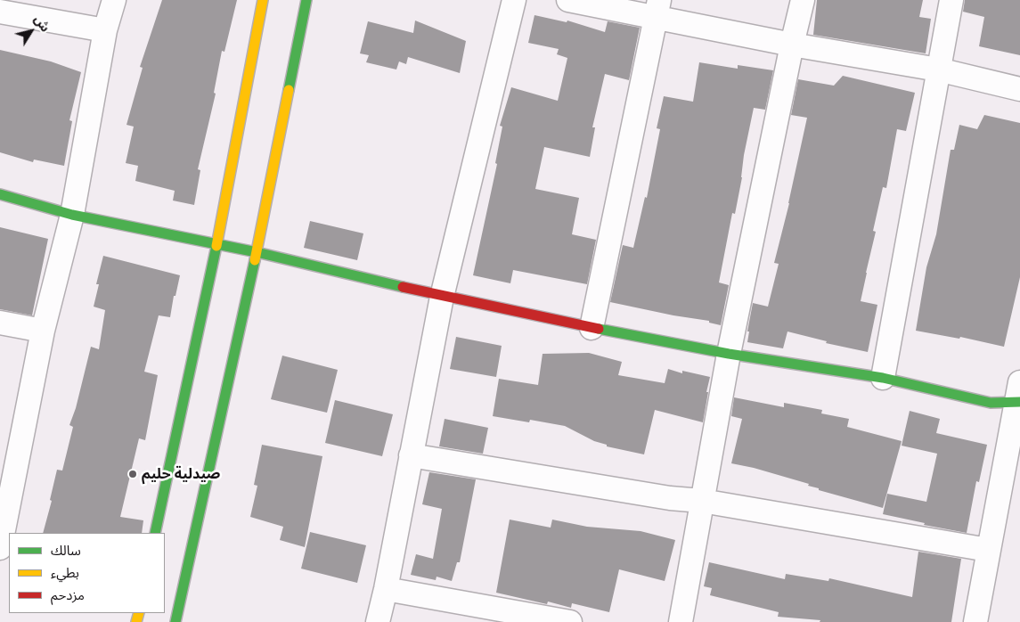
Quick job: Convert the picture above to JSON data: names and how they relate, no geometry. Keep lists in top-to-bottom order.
{
  "places": ["صيدلية حليم"],
  "legend": ["سالك", "بطيء", "مزدحم"],
  "north": "top right"
}
